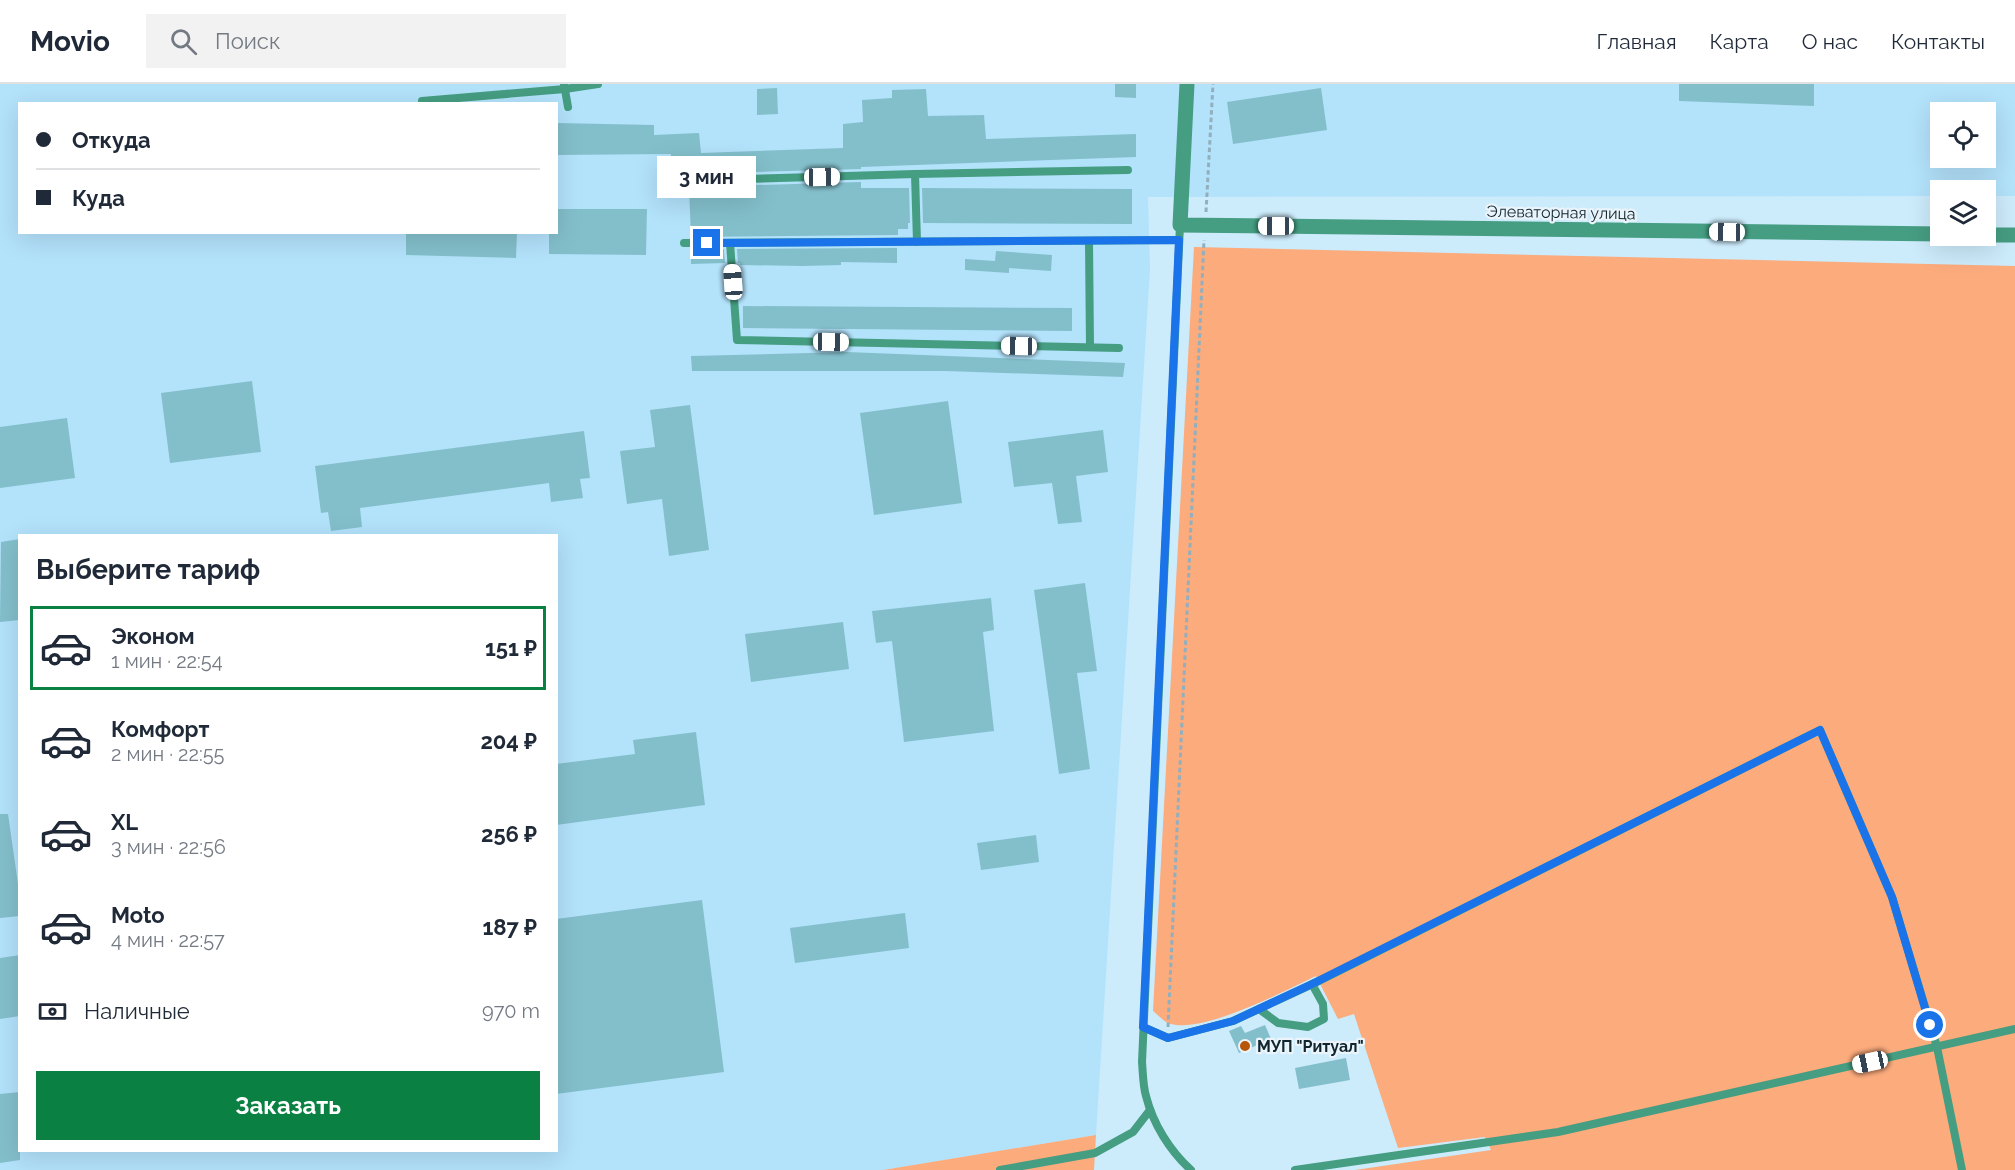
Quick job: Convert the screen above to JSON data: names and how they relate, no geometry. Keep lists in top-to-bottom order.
{
  "streets": {
    "street": ["Элеваторная улица"]
  },
  "places": ["МУП \"Ритуал\""],
  "page": {
    "header": "Movio",
    "search": "Поиск",
    "nav": [
      "Главная",
      "Карта",
      "О нас",
      "Контакты"
    ],
    "banner": ["Откуда", "Куда"],
    "bubble": "3 мин",
    "heading": "Выберите тариф",
    "list": [
      {
        "name": "Эконом",
        "note": "1 мин · 22:54",
        "value": "151 ₽"
      },
      {
        "name": "Комфорт",
        "note": "2 мин · 22:55",
        "value": "204 ₽"
      },
      {
        "name": "XL",
        "note": "3 мин · 22:56",
        "value": "256 ₽"
      },
      {
        "name": "Moto",
        "note": "4 мин · 22:57",
        "value": "187 ₽"
      }
    ],
    "pay": ["Наличные", "970 m"],
    "buttons": "Заказать"
  }
}
